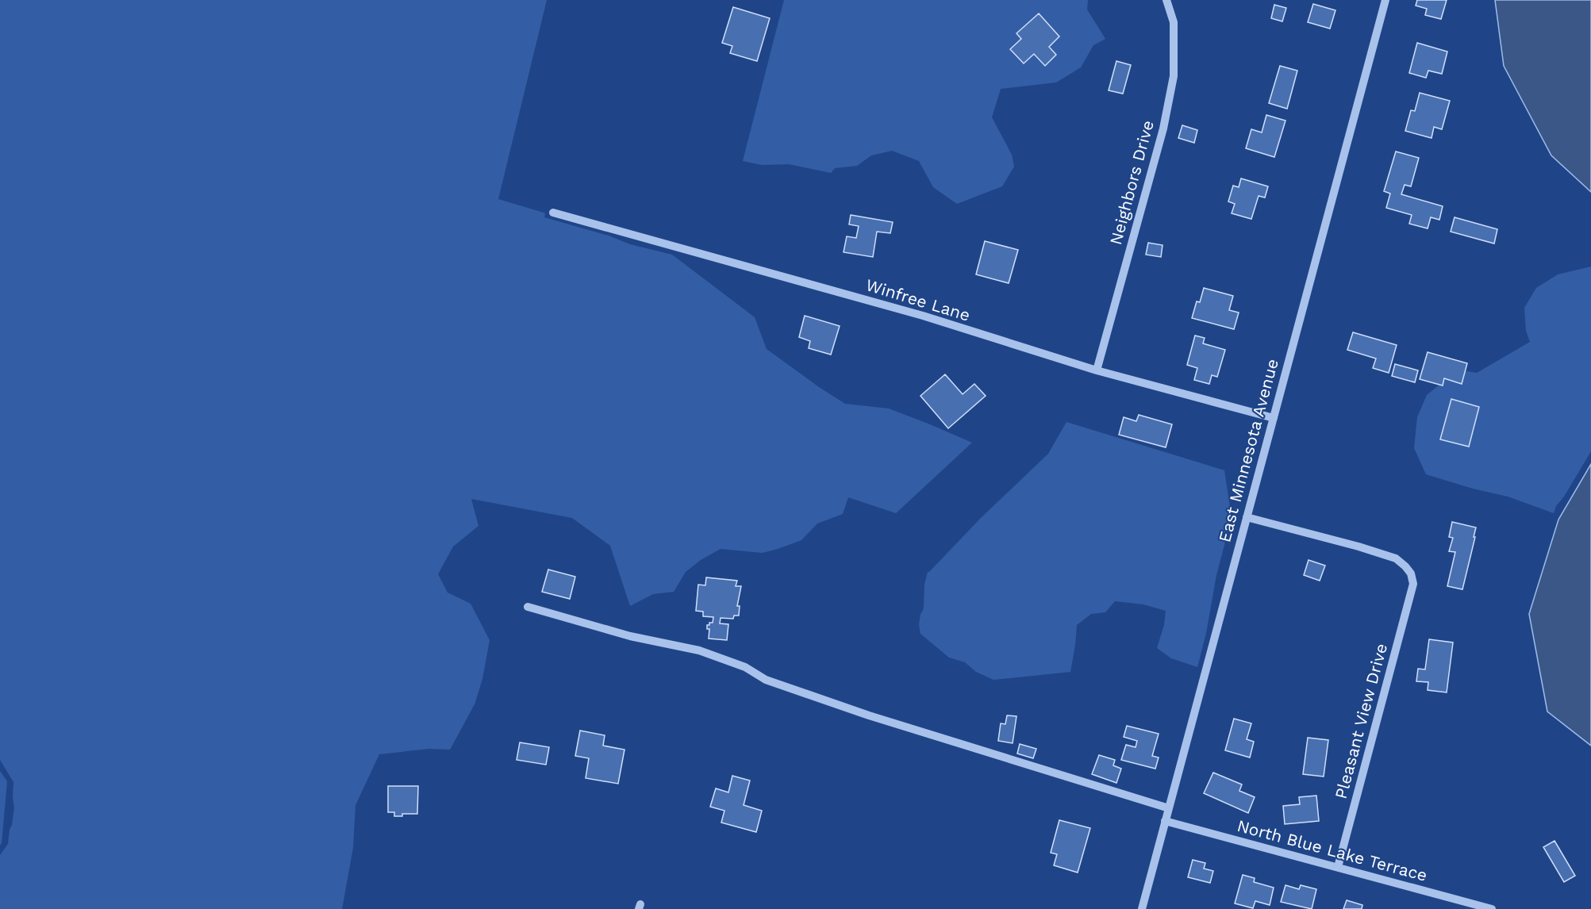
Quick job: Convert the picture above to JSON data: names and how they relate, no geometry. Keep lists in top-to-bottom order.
{
  "streets": {
    "street": [
      "Neighbors Drive",
      "Winfree Lane",
      "East Minnesota Avenue",
      "Pleasant View Drive",
      "North Blue Lake Terrace"
    ]
  },
  "crossings": [
    ["Neighbors Drive", "Winfree Lane"],
    ["Winfree Lane", "East Minnesota Avenue"],
    ["East Minnesota Avenue", "Pleasant View Drive"],
    ["East Minnesota Avenue", "North Blue Lake Terrace"],
    ["Pleasant View Drive", "North Blue Lake Terrace"]
  ]
}
